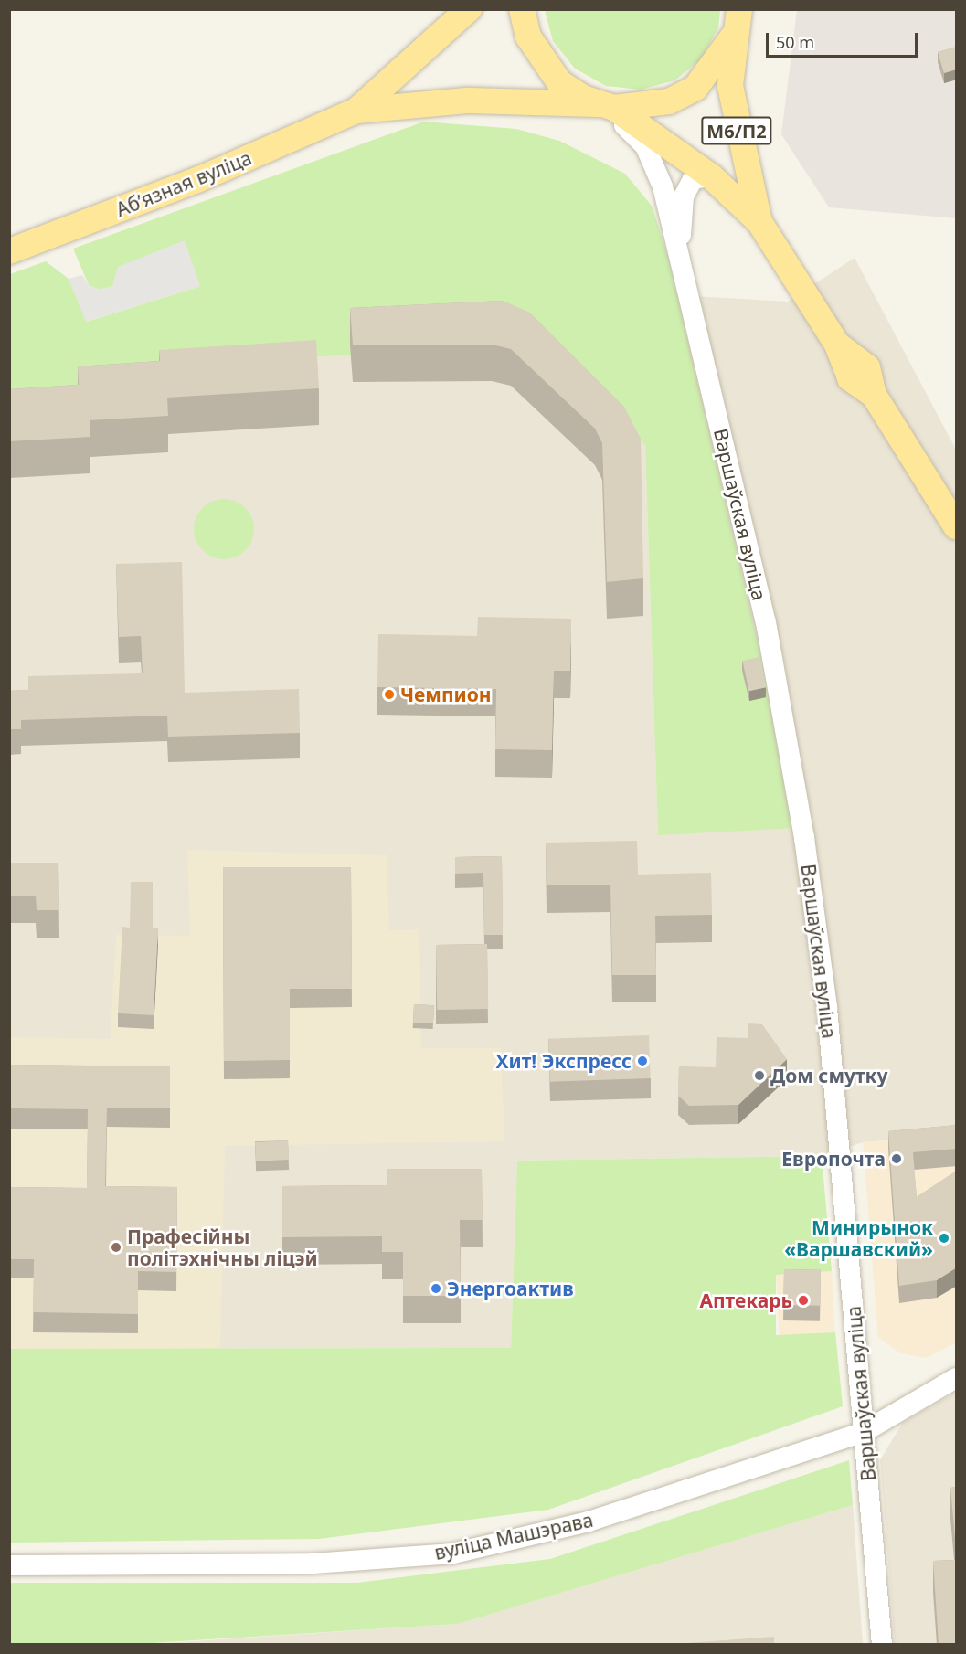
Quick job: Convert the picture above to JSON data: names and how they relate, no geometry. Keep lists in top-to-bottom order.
{
  "streets": {
    "main road": ["М6/П2", "Абʼязная вуліца"],
    "street": ["Варшаўская вуліца", "вуліца Машэрава"]
  },
  "crossings": [
    ["М6/П2", "Абʼязная вуліца"],
    ["М6/П2", "Варшаўская вуліца"],
    ["Абʼязная вуліца", "Варшаўская вуліца"],
    ["Варшаўская вуліца", "вуліца Машэрава"]
  ],
  "places": [
    "Чемпион",
    "Хит! Экспресс",
    "Дом смутку",
    "Европочта",
    "Минирынок «Варшавский»",
    "Прафесійны політэхнічны ліцэй",
    "Энергоактив",
    "Аптекарь"
  ],
  "scale_bar": "50 m"
}
